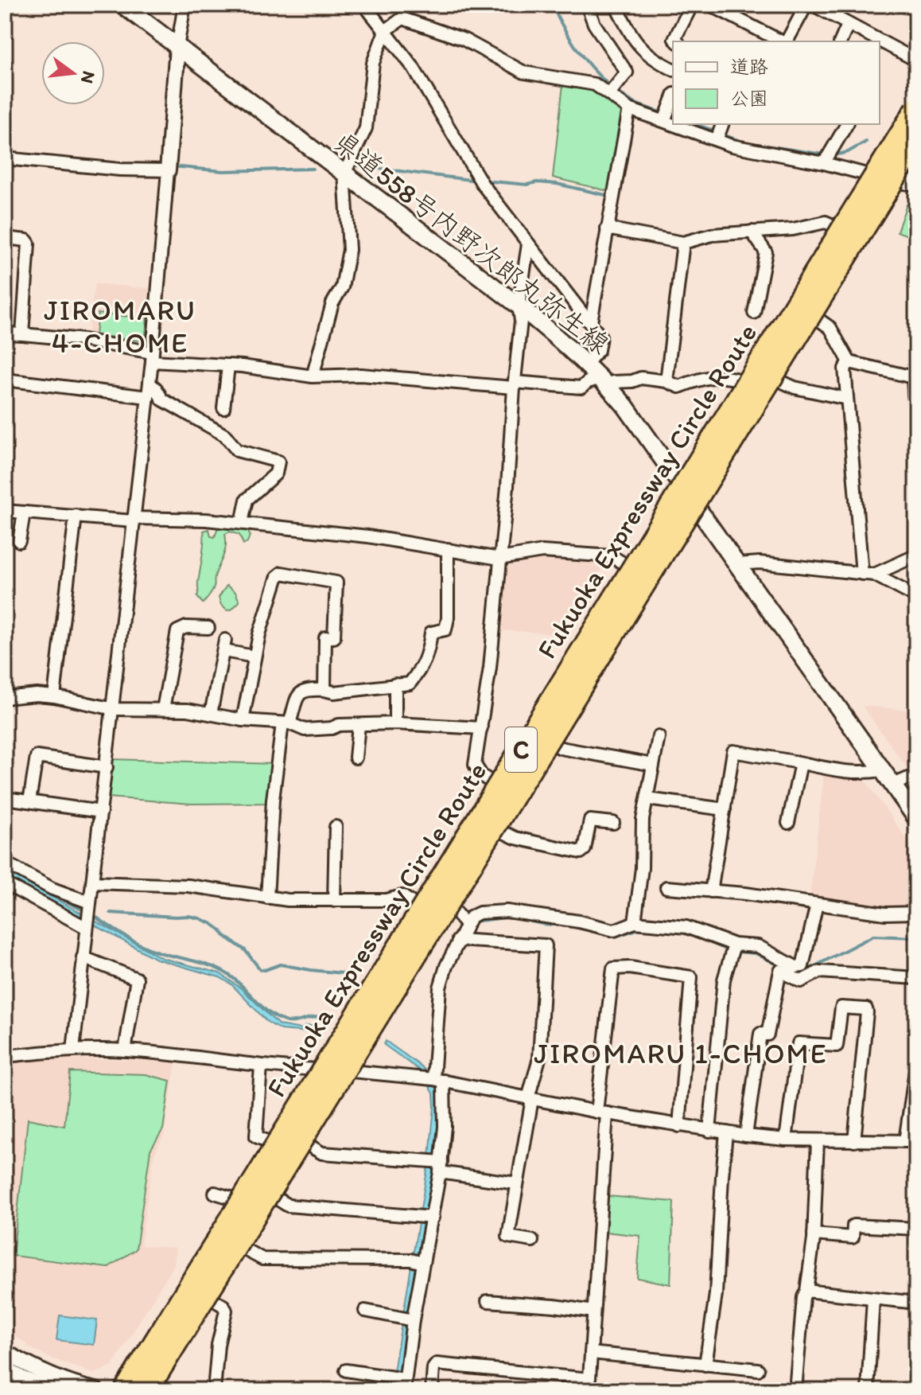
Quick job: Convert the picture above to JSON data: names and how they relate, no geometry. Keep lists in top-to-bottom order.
{
  "streets": {
    "highway": ["Fukuoka Expressway Circle Route", "C"],
    "main road": ["県道558号内野次郎丸弥生線"]
  },
  "districts": ["JIROMARU 4-CHOME", "JIROMARU 1-CHOME"],
  "legend": ["道路", "公園"],
  "north": "right"
}
